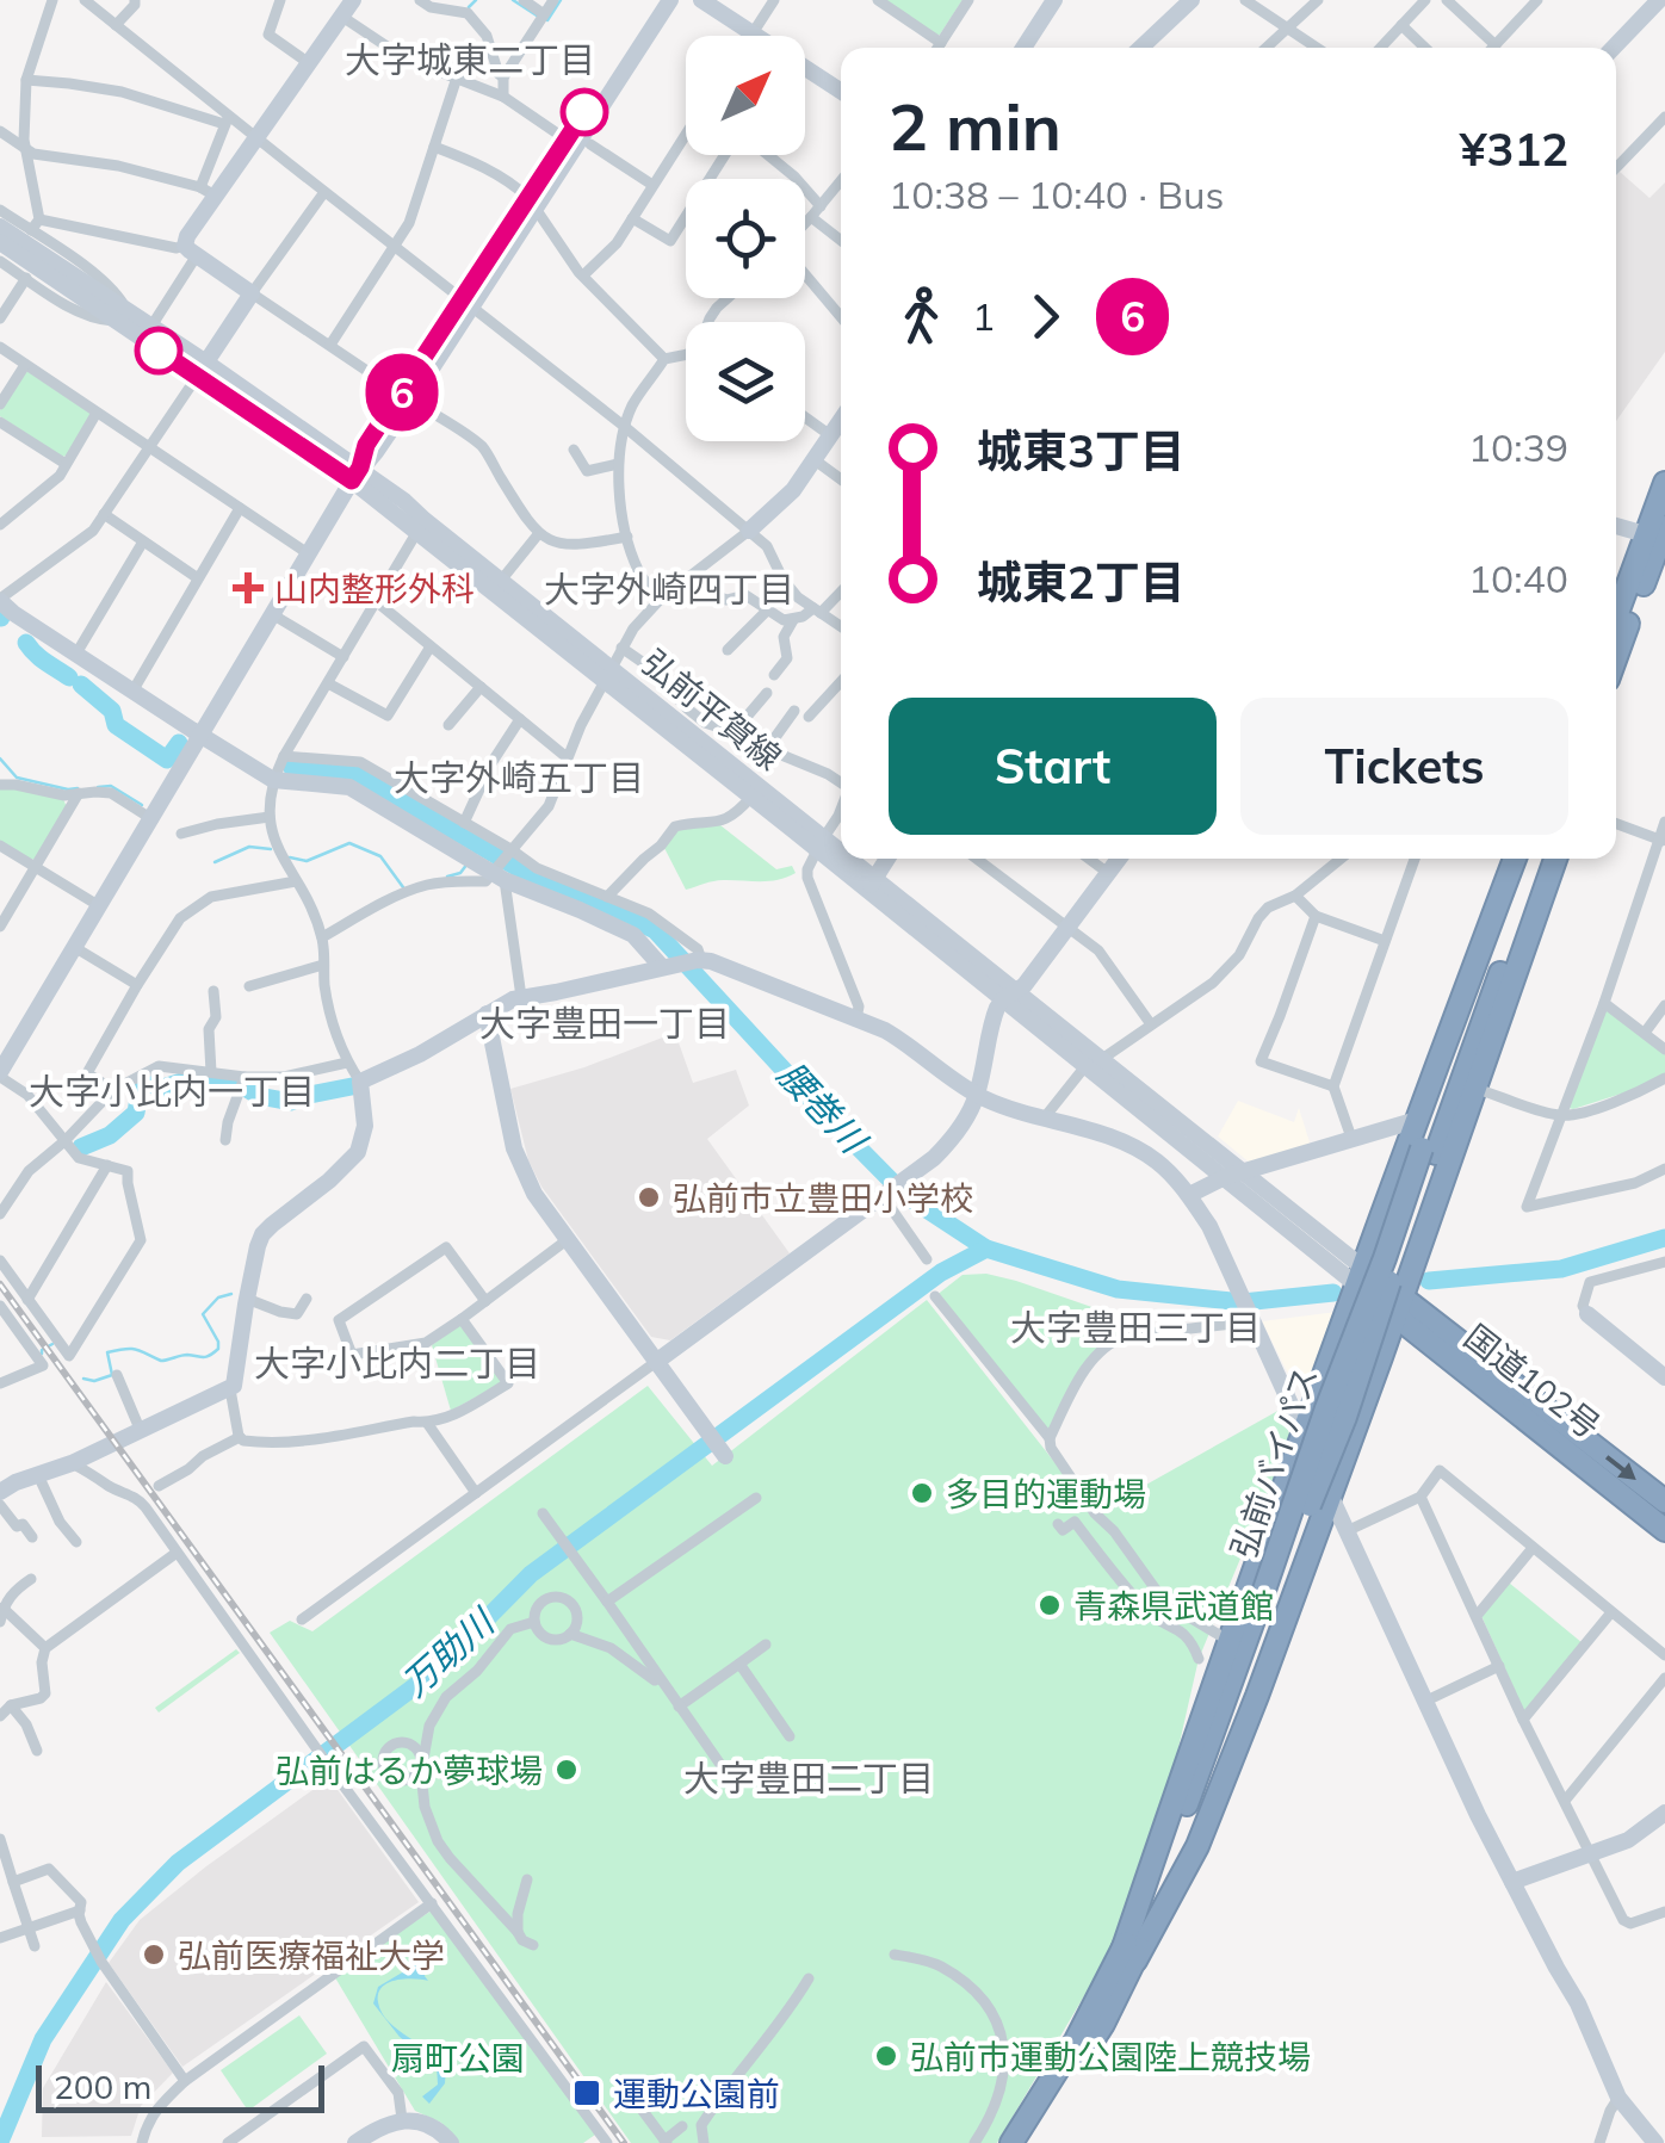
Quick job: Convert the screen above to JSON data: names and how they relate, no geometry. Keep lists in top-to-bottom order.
{
  "streets": {
    "highway": ["国道102号", "弘前バイパス"],
    "street": ["弘前平賀線"]
  },
  "crossings": [
    ["弘前平賀線", "国道102号"]
  ],
  "districts": [
    "大字城東二丁目",
    "大字外崎四丁目",
    "大字外崎五丁目",
    "大字豊田一丁目",
    "大字小比内一丁目",
    "大字豊田三丁目",
    "大字小比内二丁目",
    "大字豊田二丁目"
  ],
  "water": ["腰巻川", "万助川"],
  "parks": ["扇町公園"],
  "places": {
    "health": ["山内整形外科"],
    "other": [
      "弘前市立豊田小学校",
      "多目的運動場",
      "青森県武道館",
      "弘前はるか夢球場",
      "弘前医療福祉大学",
      "弘前市運動公園陸上競技場"
    ],
    "transit": ["運動公園前"]
  },
  "lines": ["bus line 6"],
  "scale_bar": "200 m",
  "north": "top right",
  "page": {
    "on_map": "6",
    "heading": ["2 min", "10:38 – 10:40 · Bus", "¥312"],
    "legs": ["1", "6"],
    "list": [
      {
        "name": "城東3丁目",
        "value": "10:39"
      },
      {
        "name": "城東2丁目",
        "value": "10:40"
      }
    ],
    "buttons": ["Start", "Tickets"],
    "scale": "200 m"
  }
}
